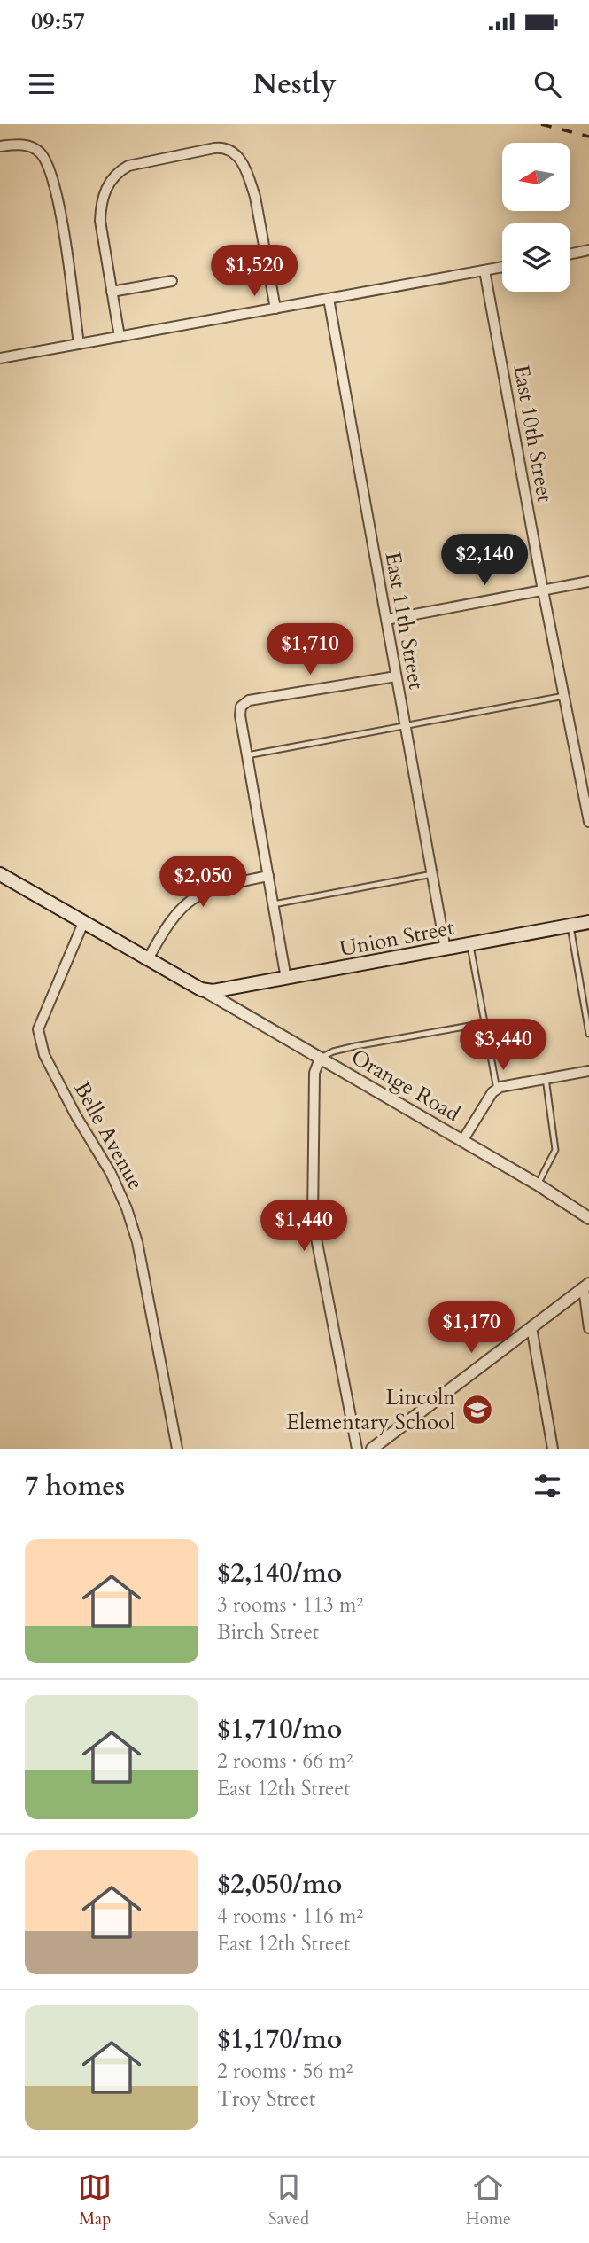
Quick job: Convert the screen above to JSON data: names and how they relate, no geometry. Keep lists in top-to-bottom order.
{
  "streets": {
    "main road": ["Union Street", "Orange Road"],
    "street": ["East 10th Street", "East 11th Street", "Belle Avenue"]
  },
  "crossings": [
    ["East 11th Street", "Union Street"],
    ["Union Street", "Orange Road"],
    ["Orange Road", "Belle Avenue"]
  ],
  "places": {
    "school or university": ["Lincoln Elementary School"]
  },
  "north": "left",
  "page": {
    "status": "09:57",
    "header": "Nestly",
    "price": [
      "$1,520",
      "$2,140",
      "$1,710",
      "$2,050",
      "$3,440",
      "$1,440",
      "$1,170"
    ],
    "heading": "7 homes",
    "list": [
      {
        "name": "$2,140/mo",
        "note": "3 rooms · 113 m² · Birch Street"
      },
      {
        "name": "$1,710/mo",
        "note": "2 rooms · 66 m² · East 12th Street"
      },
      {
        "name": "$2,050/mo",
        "note": "4 rooms · 116 m² · East 12th Street"
      },
      {
        "name": "$1,170/mo",
        "note": "2 rooms · 56 m² · Troy Street"
      }
    ],
    "tabs": ["Map", "Saved", "Home"]
  }
}
